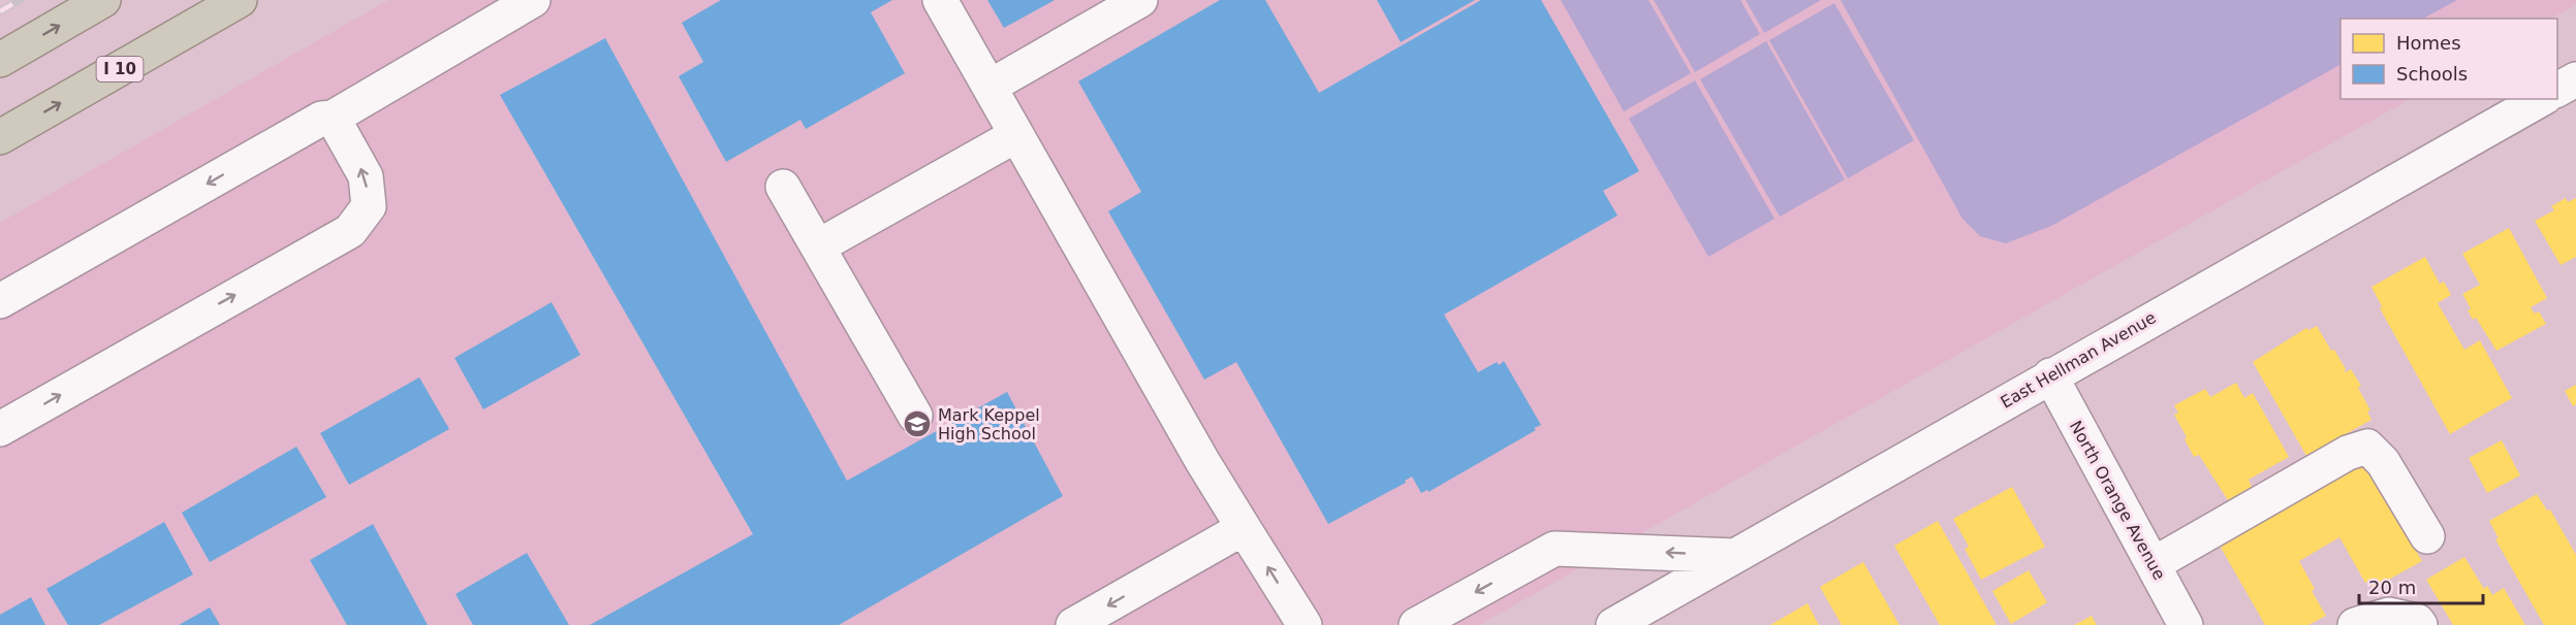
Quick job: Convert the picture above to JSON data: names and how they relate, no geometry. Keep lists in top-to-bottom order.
{
  "streets": {
    "highway": ["I 10"],
    "street": ["East Hellman Avenue", "North Orange Avenue"]
  },
  "crossings": [
    ["East Hellman Avenue", "North Orange Avenue"]
  ],
  "places": {
    "school or university": ["Mark Keppel High School"]
  },
  "legend": ["Homes", "Schools"],
  "scale_bar": "20 m"
}
